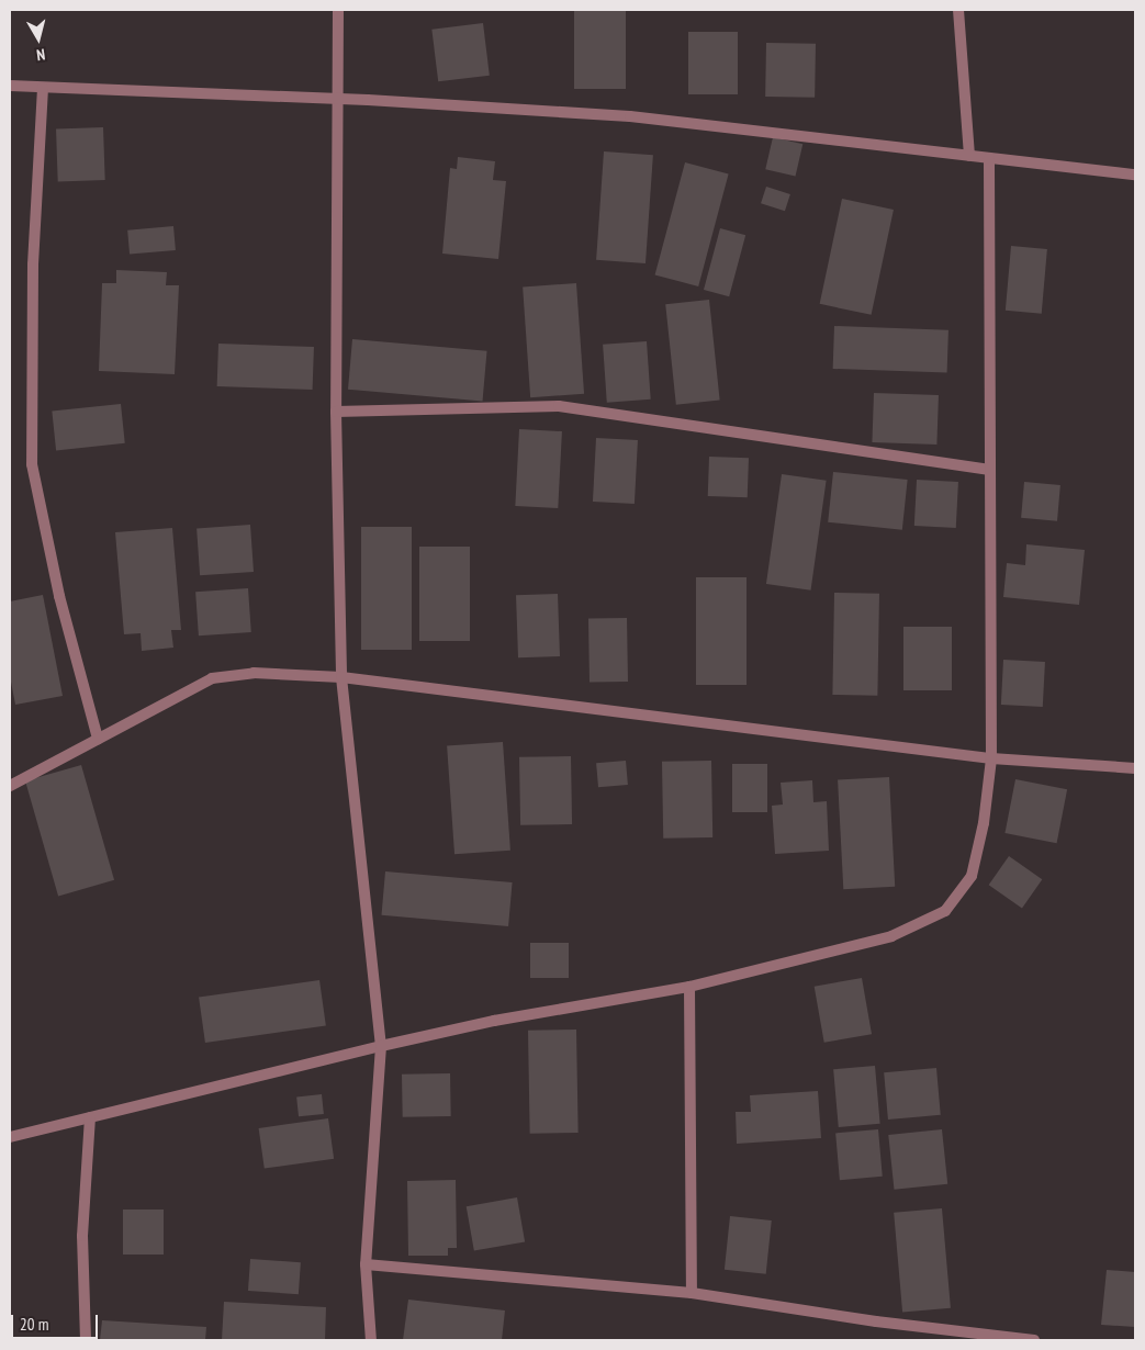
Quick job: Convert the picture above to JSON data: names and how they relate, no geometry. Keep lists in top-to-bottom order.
{
  "scale_bar": "20 m",
  "north": "bottom"
}
